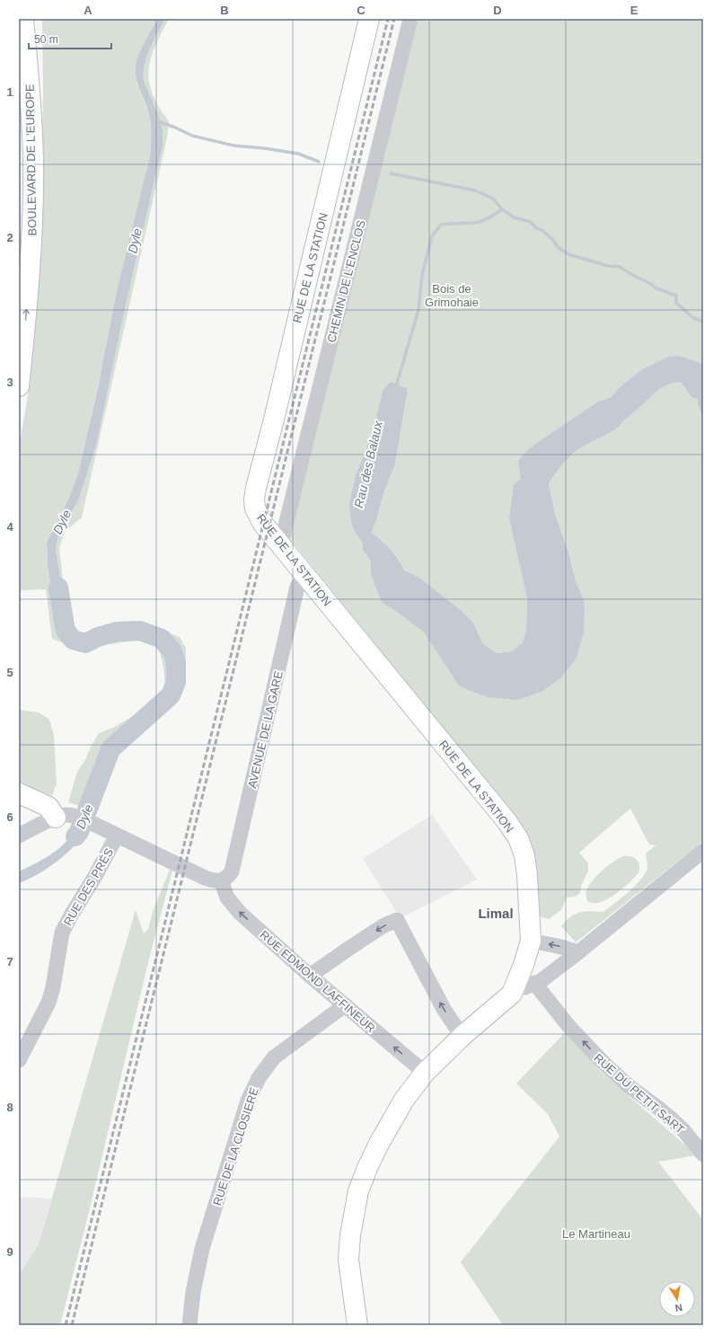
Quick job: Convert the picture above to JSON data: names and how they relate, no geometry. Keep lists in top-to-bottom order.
{
  "streets": {
    "main road": ["BOULEVARD DE L'EUROPE", "RUE DE LA STATION"],
    "street": [
      "CHEMIN DE L'ENCLOS",
      "AVENUE DE LA GARE",
      "RUE DES PRÉS",
      "RUE EDMOND LAFFINEUR",
      "RUE DU PETIT SART",
      "RUE DE LA CLOSIERE"
    ]
  },
  "crossings": [
    ["RUE DE LA STATION", "CHEMIN DE L'ENCLOS"],
    ["RUE DE LA STATION", "AVENUE DE LA GARE"],
    ["AVENUE DE LA GARE", "RUE EDMOND LAFFINEUR"],
    ["RUE EDMOND LAFFINEUR", "RUE DE LA CLOSIERE"]
  ],
  "one_way": ["BOULEVARD DE L'EUROPE", "RUE EDMOND LAFFINEUR", "RUE DU PETIT SART"],
  "districts": ["Limal"],
  "water": ["Dyle", "Rau des Balaux"],
  "parks": ["Bois de Grimohaie", "Le Martineau"],
  "scale_bar": "50 m",
  "north": "bottom",
  "grid": {
    "columns": [
      "A",
      "B",
      "C",
      "D",
      "E"
    ],
    "rows": [
      "1",
      "2",
      "3",
      "4",
      "5",
      "6",
      "7",
      "8",
      "9"
    ]
  }
}
